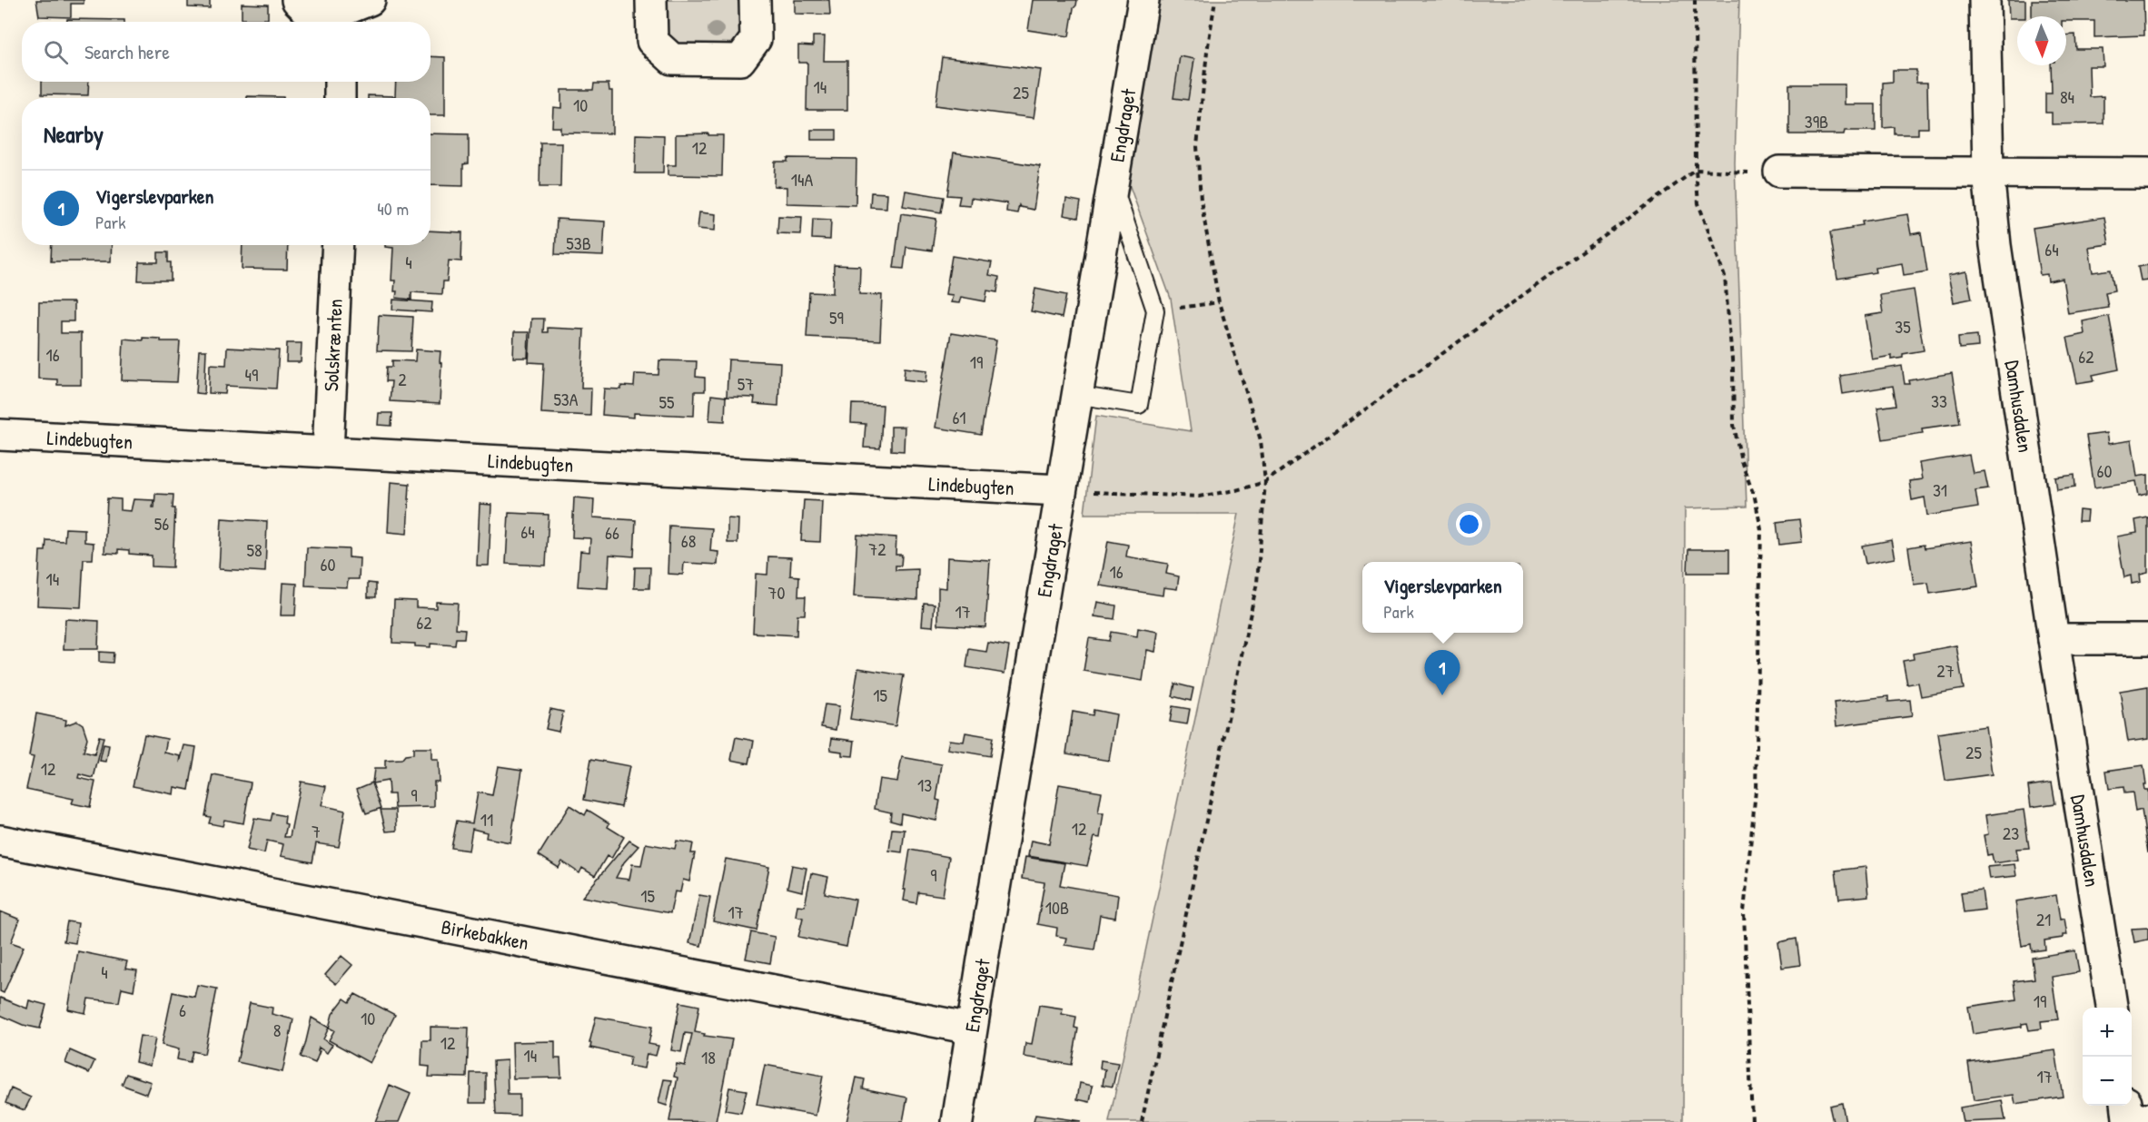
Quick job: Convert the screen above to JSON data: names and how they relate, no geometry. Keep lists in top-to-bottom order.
{
  "streets": {
    "street": [
      "Engdraget",
      "Solskrænten",
      "Damhusdalen",
      "Lindebugten",
      "Birkebakken"
    ]
  },
  "crossings": [
    ["Engdraget", "Lindebugten"],
    ["Engdraget", "Birkebakken"],
    ["Solskrænten", "Lindebugten"]
  ],
  "house_numbers": [
    "14",
    "25",
    "84",
    "10",
    "39B",
    "12",
    "14A",
    "53B",
    "64",
    "4",
    "59",
    "35",
    "16",
    "62",
    "19",
    "49",
    "2",
    "57",
    "53A",
    "33",
    "55",
    "61",
    "60",
    "31",
    "56",
    "64",
    "66",
    "68",
    "72",
    "58",
    "60",
    "16",
    "14",
    "70",
    "17",
    "62",
    "27",
    "15",
    "25",
    "12",
    "13",
    "9",
    "11",
    "12",
    "7",
    "23",
    "9",
    "15",
    "10B",
    "17",
    "21",
    "4",
    "19",
    "6",
    "10",
    "8",
    "12",
    "14",
    "18",
    "17"
  ],
  "north": "bottom",
  "page": {
    "search": "Search here",
    "heading": "Nearby",
    "list": [
      {
        "mark": "1",
        "name": "Vigerslevparken",
        "note": "Park",
        "value": "40 m"
      }
    ],
    "popup": ["Vigerslevparken", "Park"],
    "pins": "1",
    "map_buttons": ["+", "−"]
  }
}
